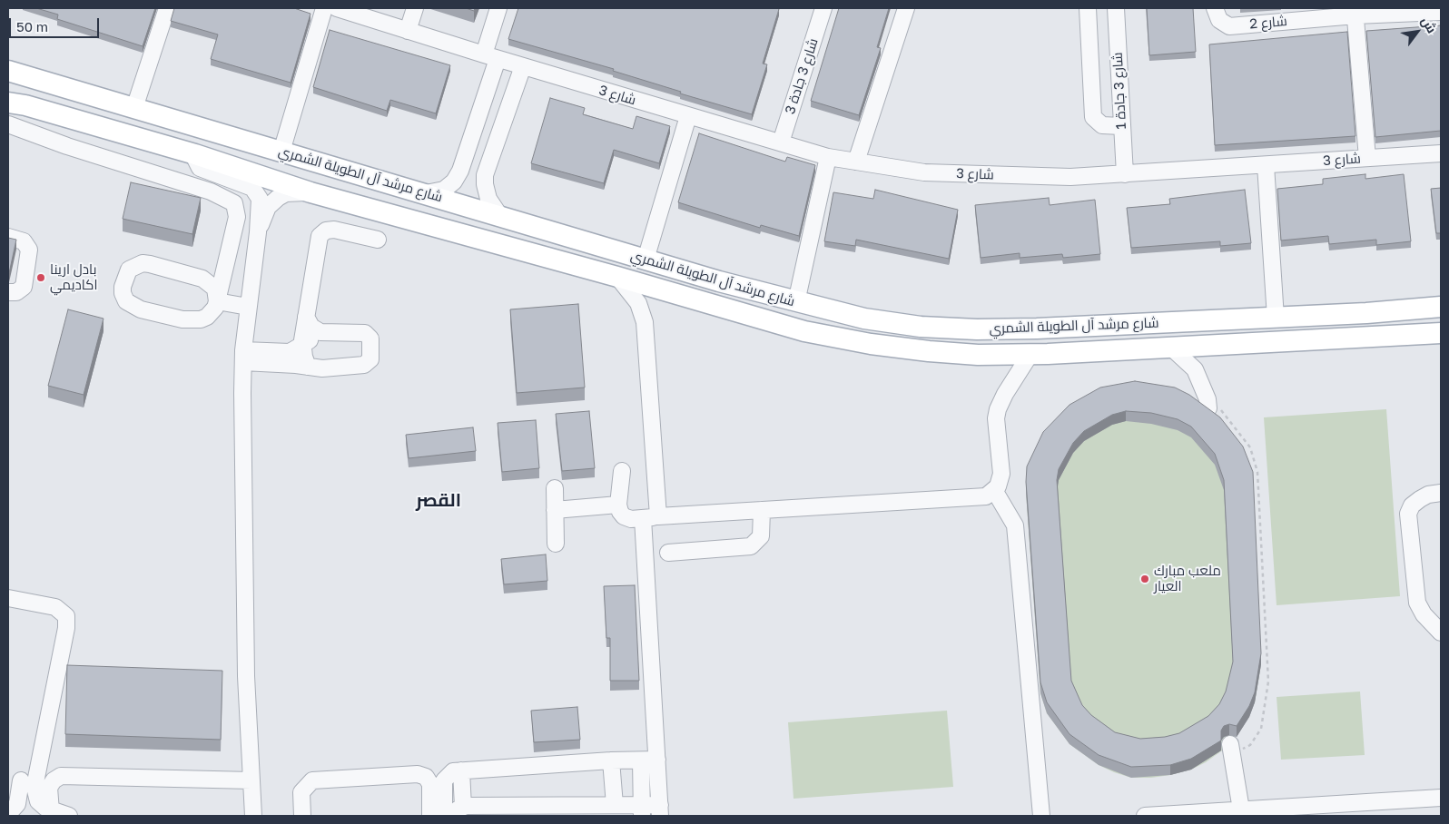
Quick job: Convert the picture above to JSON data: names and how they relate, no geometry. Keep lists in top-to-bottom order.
{
  "streets": {
    "main road": ["شارع مرشد آل الطويلة الشمري"],
    "street": [
      "شارع 2",
      "شارع 3 جادة 3",
      "شارع 3 جادة 1",
      "شارع 3"
    ]
  },
  "crossings": [
    ["شارع 3 جادة 3", "شارع 3"],
    ["شارع 3 جادة 1", "شارع 3"]
  ],
  "districts": ["القصر"],
  "places": ["بادل ارينا اكاديمي", "ملعب مبارك العيار"],
  "scale_bar": "50 m",
  "north": "top right"
}
